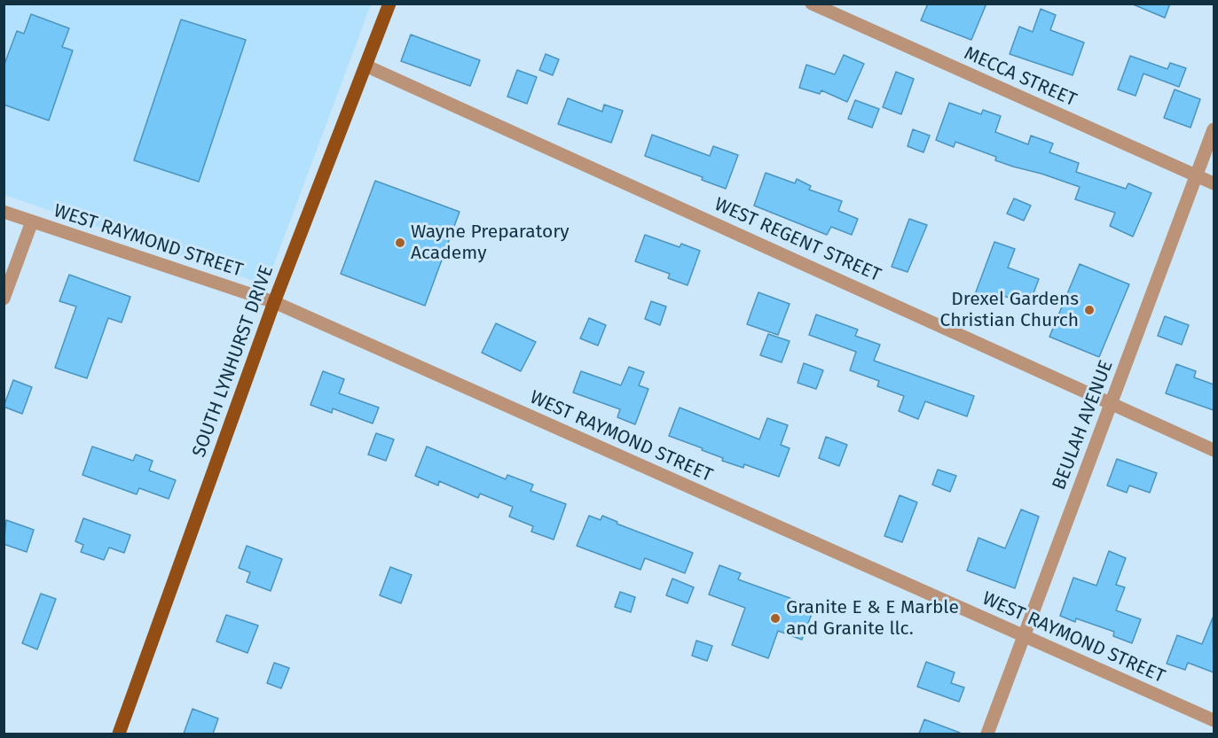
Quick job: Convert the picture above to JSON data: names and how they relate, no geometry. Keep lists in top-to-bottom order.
{
  "streets": {
    "main road": ["SOUTH LYNHURST DRIVE"],
    "street": [
      "MECCA STREET",
      "WEST REGENT STREET",
      "WEST RAYMOND STREET",
      "BEULAH AVENUE"
    ]
  },
  "crossings": [
    ["MECCA STREET", "BEULAH AVENUE"],
    ["WEST REGENT STREET", "SOUTH LYNHURST DRIVE"],
    ["WEST REGENT STREET", "BEULAH AVENUE"],
    ["WEST RAYMOND STREET", "SOUTH LYNHURST DRIVE"],
    ["WEST RAYMOND STREET", "BEULAH AVENUE"]
  ],
  "places": ["Wayne Preparatory Academy", "Drexel Gardens Christian Church", "Granite E & E Marble and Granite llc."]
}
